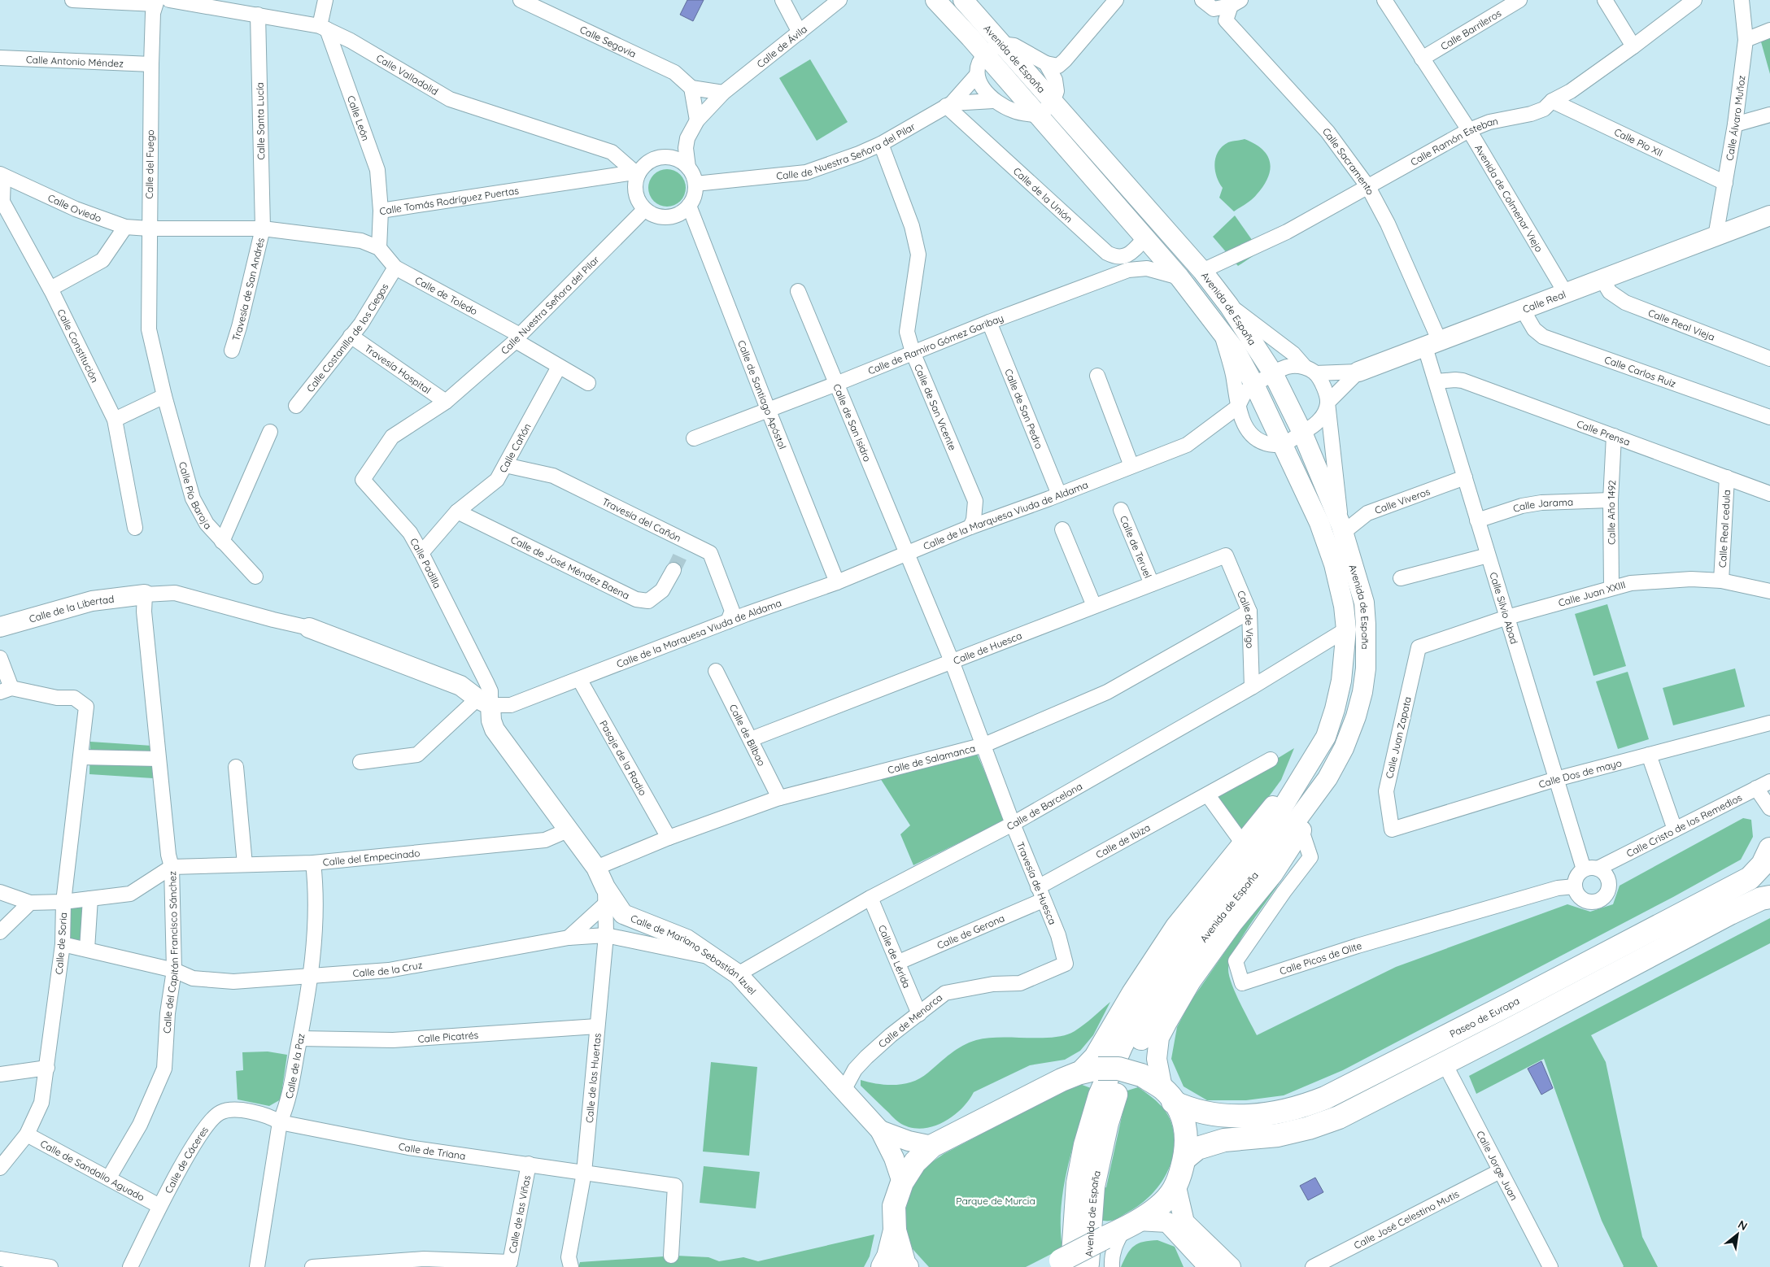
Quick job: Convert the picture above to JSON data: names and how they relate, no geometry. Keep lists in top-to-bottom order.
{
  "streets": {
    "main road": [
      "Avenida de España",
      "Calle Real",
      "Calle de la Libertad",
      "Calle de Mariano Sebastián Izuel",
      "Paseo de Europa"
    ],
    "street": [
      "Calle Barrileros",
      "Calle Segovia",
      "Calle de Ávila",
      "Calle Antonio Méndez",
      "Calle Valladolid",
      "Calle León",
      "Calle Álvaro Muñoz",
      "Calle Santa Lucía",
      "Calle Pío XII",
      "Calle Ramón Esteban",
      "Calle de Nuestra Señora del Pilar",
      "Calle Sacramento",
      "Calle del Fuego",
      "Calle de la Unión",
      "Avenida de Colmenar Viejo",
      "Calle Tomás Rodríguez Puertas",
      "Calle Oviedo",
      "Travesía de San Andrés",
      "Calle de Toledo",
      "Calle Nuestra Señora del Pilar",
      "Calle Real Vieja",
      "Calle Costanilla de los Ciegos",
      "Calle de Ramiro Gómez Garibay",
      "Calle Constitución",
      "Travesía Hospital",
      "Calle Carlos Ruiz",
      "Calle de Santiago Apóstol",
      "Calle de San Vicente",
      "Calle de San Pedro",
      "Calle de San Isidro",
      "Calle Prensa",
      "Calle Cañón",
      "Calle Pío Baroja",
      "Calle Viveros",
      "Calle Jarama",
      "Calle Año 1492",
      "Calle de la Marquesa Viuda de Aldama",
      "Travesía del Cañón",
      "Calle Real cedula",
      "Calle de Teruel",
      "Calle Padilla",
      "Calle de José Méndez Baena",
      "Calle Juan XXIII",
      "Calle Silvio Abad",
      "Calle de Vigo",
      "Calle de Huesca",
      "Calle de Bilbao",
      "Calle Juan Zapata",
      "Pasaje de la Radio",
      "Calle de Salamanca",
      "Calle Dos de mayo",
      "Calle de Barcelona",
      "Calle Cristo de los Remedios",
      "Calle de Ibiza",
      "Calle del Empecinado",
      "Travesía de Huesca",
      "Calle de Gerona",
      "Calle de Soria",
      "Calle del Capitán Francisco Sánchez",
      "Calle de Lérida",
      "Calle Picos de Olite",
      "Calle de la Cruz",
      "Calle de Menorca",
      "Calle Picatrés",
      "Calle de la Paz",
      "Calle de las Huertas",
      "Calle de Triana",
      "Calle de Cáceres",
      "Calle Jorge Juan",
      "Calle de Sandalio Aguado",
      "Calle de las Viñas",
      "Calle José Celestino Mutis"
    ]
  },
  "crossings": [
    ["Calle Barrileros", "Avenida de Colmenar Viejo"],
    ["Calle de Ávila", "Calle Valladolid"],
    ["Calle de Ávila", "Calle de Nuestra Señora del Pilar"],
    ["Calle de Ávila", "Calle Tomás Rodríguez Puertas"],
    ["Calle de Ávila", "Calle Nuestra Señora del Pilar"],
    ["Calle de Ávila", "Calle de Santiago Apóstol"],
    ["Avenida de España", "Calle Ramón Esteban"],
    ["Avenida de España", "Calle Real"],
    ["Avenida de España", "Calle de Ramiro Gómez Garibay"],
    ["Avenida de España", "Calle Viveros"],
    ["Avenida de España", "Calle de Barcelona"],
    ["Calle Antonio Méndez", "Calle del Fuego"],
    ["Calle Valladolid", "Calle León"],
    ["Calle Valladolid", "Calle Santa Lucía"],
    ["Calle Valladolid", "Calle de Nuestra Señora del Pilar"],
    ["Calle Valladolid", "Calle del Fuego"],
    ["Calle Valladolid", "Calle Tomás Rodríguez Puertas"],
    ["Calle Valladolid", "Calle Nuestra Señora del Pilar"],
    ["Calle Valladolid", "Calle de Santiago Apóstol"],
    ["Calle León", "Calle Tomás Rodríguez Puertas"],
    ["Calle Álvaro Muñoz", "Calle Pío XII"],
    ["Calle Álvaro Muñoz", "Calle Real"],
    ["Calle Santa Lucía", "Travesía de San Andrés"],
    ["Calle Pío XII", "Calle Ramón Esteban"],
    ["Calle Ramón Esteban", "Calle Sacramento"],
    ["Calle Ramón Esteban", "Avenida de Colmenar Viejo"],
    ["Calle de Nuestra Señora del Pilar", "Calle de la Unión"],
    ["Calle de Nuestra Señora del Pilar", "Calle Tomás Rodríguez Puertas"],
    ["Calle de Nuestra Señora del Pilar", "Calle Nuestra Señora del Pilar"],
    ["Calle de Nuestra Señora del Pilar", "Calle de Santiago Apóstol"],
    ["Calle de Nuestra Señora del Pilar", "Calle de San Vicente"],
    ["Calle Sacramento", "Calle Real"],
    ["Calle Sacramento", "Calle Silvio Abad"],
    ["Calle del Fuego", "Calle Oviedo"],
    ["Calle del Fuego", "Calle Pío Baroja"],
    ["Avenida de Colmenar Viejo", "Calle Real"],
    ["Calle Tomás Rodríguez Puertas", "Calle de Toledo"],
    ["Calle Tomás Rodríguez Puertas", "Calle Nuestra Señora del Pilar"],
    ["Calle Tomás Rodríguez Puertas", "Calle de Santiago Apóstol"],
    ["Calle Oviedo", "Calle Constitución"],
    ["Calle de Toledo", "Calle Nuestra Señora del Pilar"],
    ["Calle de Toledo", "Calle Costanilla de los Ciegos"],
    ["Calle de Toledo", "Calle Cañón"],
    ["Calle Real", "Calle Real Vieja"],
    ["Calle Real", "Calle Carlos Ruiz"],
    ["Calle Real", "Calle de la Marquesa Viuda de Aldama"],
    ["Calle Real", "Calle Silvio Abad"],
    ["Calle Nuestra Señora del Pilar", "Travesía Hospital"],
    ["Calle Nuestra Señora del Pilar", "Calle de Santiago Apóstol"],
    ["Calle Nuestra Señora del Pilar", "Calle Padilla"],
    ["Calle Costanilla de los Ciegos", "Travesía Hospital"],
    ["Calle de Ramiro Gómez Garibay", "Calle de Santiago Apóstol"],
    ["Calle de Ramiro Gómez Garibay", "Calle de San Vicente"],
    ["Calle de Ramiro Gómez Garibay", "Calle de San Pedro"],
    ["Calle de Ramiro Gómez Garibay", "Calle de San Isidro"],
    ["Calle de Santiago Apóstol", "Calle de la Marquesa Viuda de Aldama"],
    ["Calle de San Vicente", "Calle de la Marquesa Viuda de Aldama"],
    ["Calle de San Pedro", "Calle de la Marquesa Viuda de Aldama"],
    ["Calle de San Isidro", "Calle de la Marquesa Viuda de Aldama"],
    ["Calle de San Isidro", "Travesía de Huesca"],
    ["Calle Prensa", "Calle Año 1492"],
    ["Calle Prensa", "Calle Real cedula"],
    ["Calle Prensa", "Calle Silvio Abad"],
    ["Calle Cañón", "Travesía del Cañón"],
    ["Calle Cañón", "Calle Padilla"],
    ["Calle Cañón", "Calle de José Méndez Baena"],
    ["Calle Viveros", "Calle Silvio Abad"],
    ["Calle Jarama", "Calle Año 1492"],
    ["Calle Jarama", "Calle Silvio Abad"],
    ["Calle Año 1492", "Calle Juan XXIII"],
    ["Calle de la Marquesa Viuda de Aldama", "Travesía del Cañón"],
    ["Calle de la Marquesa Viuda de Aldama", "Calle Padilla"],
    ["Calle de la Marquesa Viuda de Aldama", "Pasaje de la Radio"],
    ["Calle de la Marquesa Viuda de Aldama", "Travesía de Huesca"],
    ["Calle de la Marquesa Viuda de Aldama", "Calle de Mariano Sebastián Izuel"],
    ["Calle Real cedula", "Calle Juan XXIII"],
    ["Calle de Teruel", "Calle de Huesca"],
    ["Calle Padilla", "Calle de Mariano Sebastián Izuel"],
    ["Calle Juan XXIII", "Calle Silvio Abad"],
    ["Calle Juan XXIII", "Calle Juan Zapata"],
    ["Calle de la Libertad", "Calle del Capitán Francisco Sánchez"],
    ["Calle Silvio Abad", "Calle Dos de mayo"],
    ["Calle Silvio Abad", "Calle Cristo de los Remedios"],
    ["Calle Silvio Abad", "Calle Picos de Olite"],
    ["Calle de Vigo", "Calle de Huesca"],
    ["Calle de Vigo", "Calle de Salamanca"],
    ["Calle de Vigo", "Calle de Barcelona"],
    ["Calle de Huesca", "Calle de Bilbao"],
    ["Calle de Huesca", "Travesía de Huesca"],
    ["Calle de Bilbao", "Calle de Salamanca"],
    ["Calle Juan Zapata", "Calle Dos de mayo"],
    ["Pasaje de la Radio", "Calle de Salamanca"],
    ["Calle de Salamanca", "Travesía de Huesca"],
    ["Calle de Salamanca", "Calle de Mariano Sebastián Izuel"],
    ["Calle de Barcelona", "Travesía de Huesca"],
    ["Calle de Barcelona", "Calle de Mariano Sebastián Izuel"],
    ["Calle de Barcelona", "Calle de Lérida"],
    ["Calle Cristo de los Remedios", "Calle Picos de Olite"],
    ["Calle de Ibiza", "Travesía de Huesca"],
    ["Calle de Ibiza", "Calle de Gerona"],
    ["Calle del Empecinado", "Calle del Capitán Francisco Sánchez"],
    ["Calle del Empecinado", "Calle de Mariano Sebastián Izuel"],
    ["Calle del Empecinado", "Calle de la Paz"],
    ["Travesía de Huesca", "Calle de Gerona"],
    ["Travesía de Huesca", "Calle de Menorca"],
    ["Calle de Gerona", "Calle de Lérida"],
    ["Calle de Soria", "Calle de la Cruz"],
    ["Calle de Soria", "Calle de Sandalio Aguado"],
    ["Calle del Capitán Francisco Sánchez", "Calle de la Cruz"],
    ["Calle del Capitán Francisco Sánchez", "Calle de Sandalio Aguado"],
    ["Calle de Mariano Sebastián Izuel", "Calle de la Cruz"],
    ["Calle de Mariano Sebastián Izuel", "Calle de Menorca"],
    ["Calle de Mariano Sebastián Izuel", "Calle de las Huertas"],
    ["Calle de Lérida", "Calle de Menorca"],
    ["Calle de la Cruz", "Calle de la Paz"],
    ["Calle de la Cruz", "Calle de las Huertas"],
    ["Calle Picatrés", "Calle de la Paz"],
    ["Calle Picatrés", "Calle de las Huertas"],
    ["Calle de la Paz", "Calle de Triana"],
    ["Calle de la Paz", "Calle de Cáceres"],
    ["Calle de las Huertas", "Calle de Triana"],
    ["Calle de Triana", "Calle de Cáceres"],
    ["Calle de Triana", "Calle de las Viñas"],
    ["Calle de Cáceres", "Calle de Sandalio Aguado"],
    ["Calle Jorge Juan", "Calle José Celestino Mutis"]
  ],
  "parks": ["Parque de Murcia"],
  "north": "top right"
}
